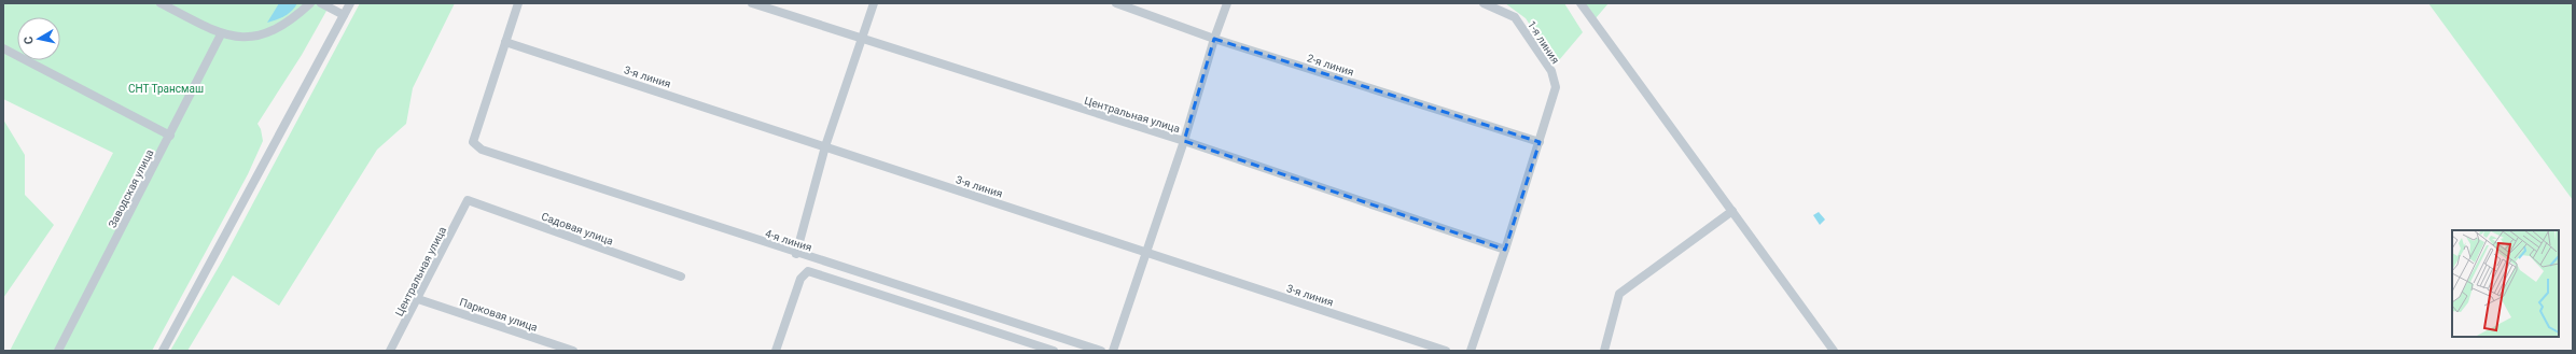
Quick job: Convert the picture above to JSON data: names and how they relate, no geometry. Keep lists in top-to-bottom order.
{
  "streets": {
    "street": [
      "1-я линия",
      "2-я линия",
      "3-я линия",
      "Центральная улица",
      "Заводская улица",
      "Садовая улица",
      "4-я линия",
      "Парковая улица"
    ]
  },
  "crossings": [
    ["1-я линия", "2-я линия"],
    ["3-я линия", "4-я линия"],
    ["Центральная улица", "Садовая улица"],
    ["Центральная улица", "Парковая улица"]
  ],
  "parks": ["СНТ Трансмаш"],
  "north": "left"
}
